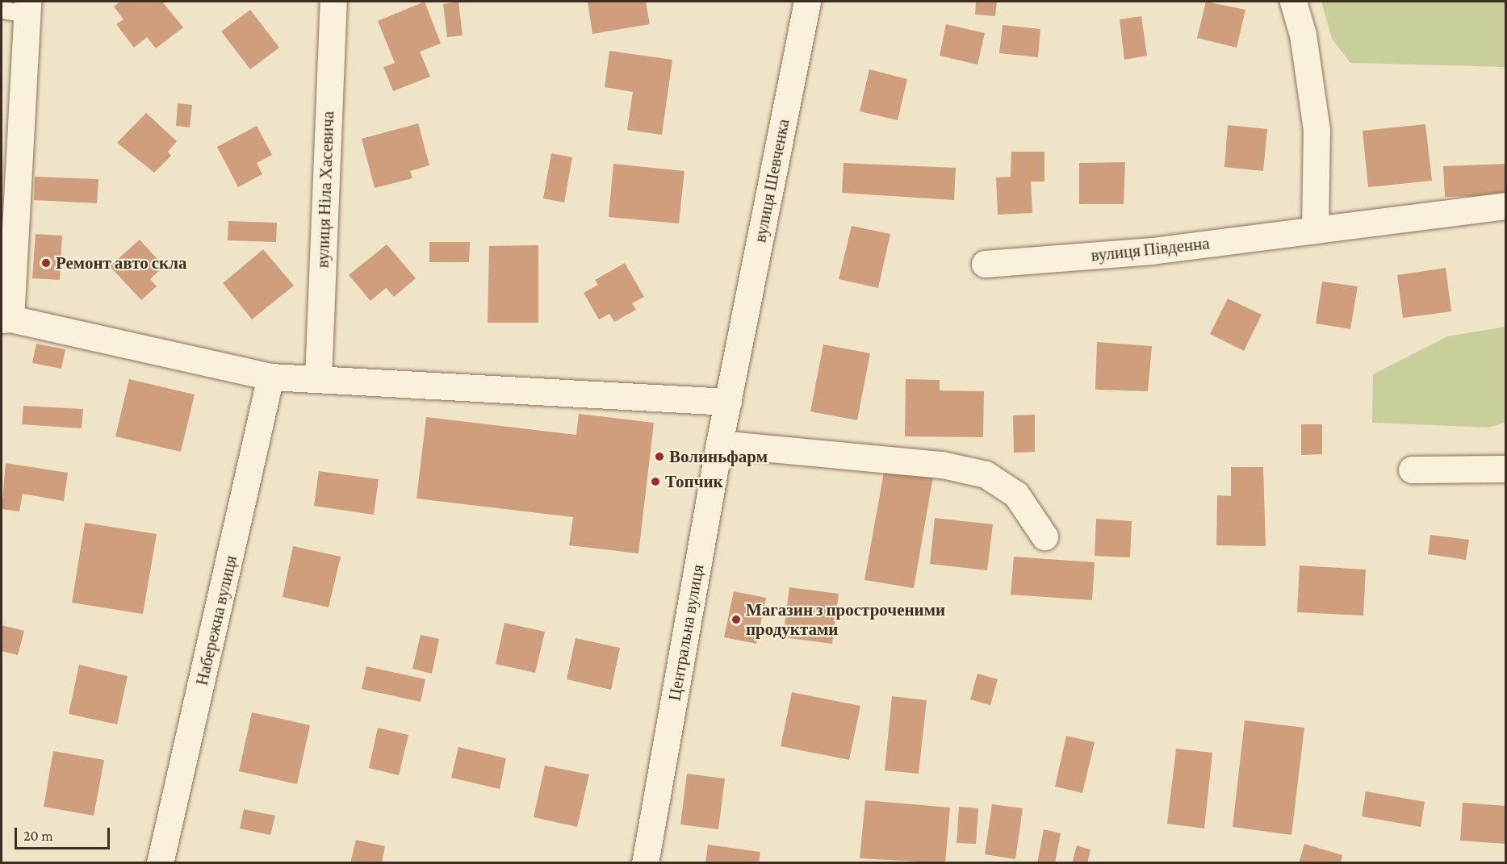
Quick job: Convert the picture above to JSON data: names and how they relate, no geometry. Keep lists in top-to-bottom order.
{
  "streets": {
    "street": [
      "вулиця Шевченка",
      "вулиця Ніла Хасевича",
      "вулиця Південна",
      "Набережна вулиця",
      "Центральна вулиця"
    ]
  },
  "crossings": [
    ["вулиця Шевченка", "Центральна вулиця"]
  ],
  "places": [
    "Ремонт авто скла",
    "Волиньфарм",
    "Топчик",
    "Магазин з простроченими продуктами"
  ],
  "scale_bar": "20 m"
}
